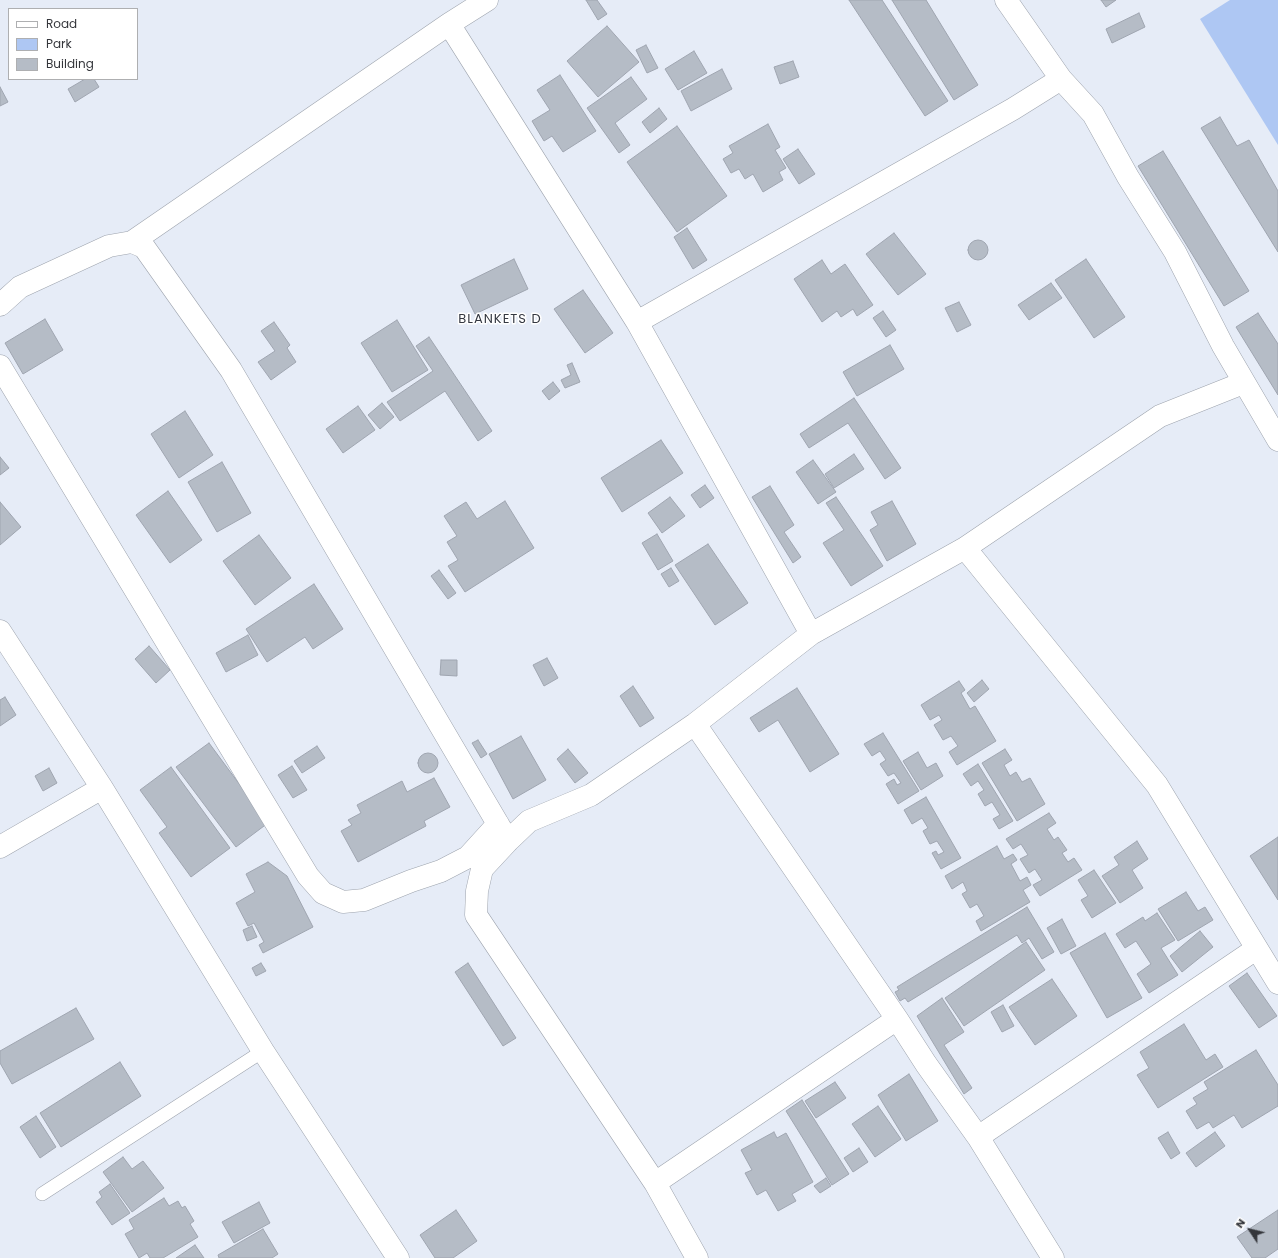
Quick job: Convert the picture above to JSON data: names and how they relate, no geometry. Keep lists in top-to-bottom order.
{
  "districts": ["BLANKETS D"],
  "legend": ["Road", "Park", "Building"],
  "north": "top left"
}
